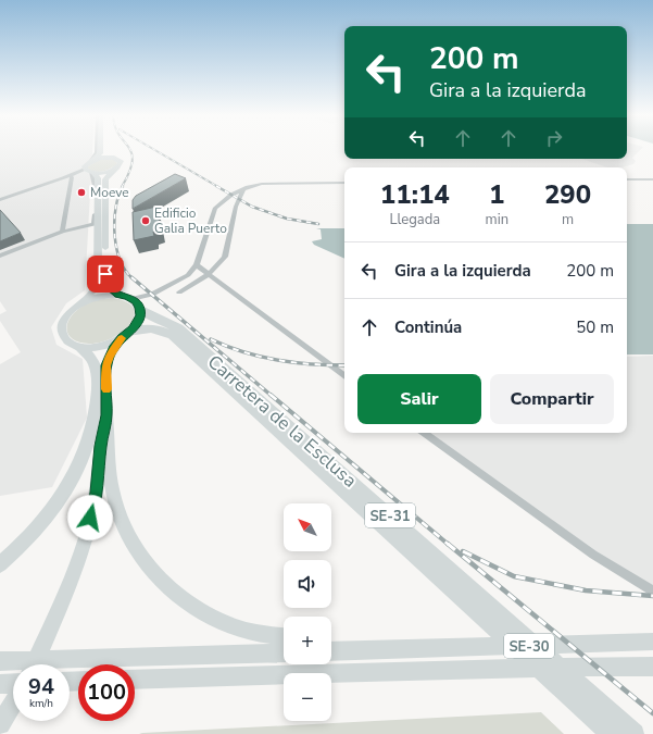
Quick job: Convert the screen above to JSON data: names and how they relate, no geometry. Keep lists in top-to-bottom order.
{
  "streets": {
    "highway": ["Carretera de la Esclusa", "SE-31", "SE-30"]
  },
  "places": ["Moeve", "Edificio Galia Puerto"],
  "north": "top left",
  "page": {
    "turn": ["200 m", "Gira a la izquierda"],
    "eta": [
      "11:14",
      "Llegada",
      "1",
      "min",
      "290",
      "m"
    ],
    "list": [
      {
        "name": "Gira a la izquierda",
        "value": "200 m"
      },
      {
        "name": "Continúa",
        "value": "50 m"
      }
    ],
    "buttons": ["Salir", "Compartir"],
    "map_buttons": ["+", "−"],
    "speed": "94 km/h",
    "limit": "100"
  }
}
